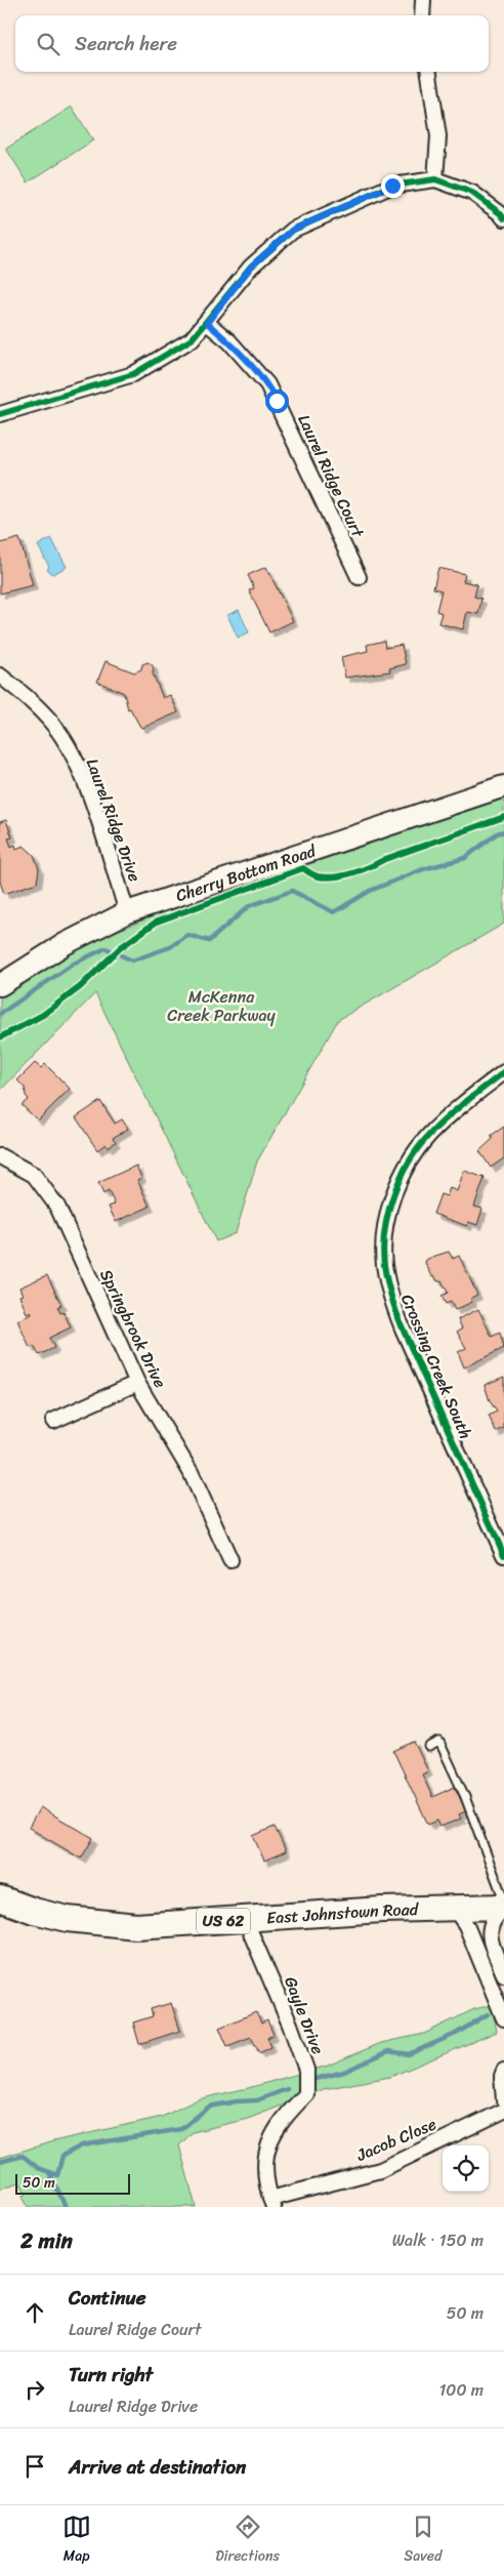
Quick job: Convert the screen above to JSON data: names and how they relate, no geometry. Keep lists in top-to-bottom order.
{
  "streets": {
    "highway": ["East Johnstown Road", "US 62"],
    "main road": ["Cherry Bottom Road"],
    "street": [
      "Laurel Ridge Court",
      "Laurel Ridge Drive",
      "Springbrook Drive",
      "Crossing Creek South",
      "Gayle Drive",
      "Jacob Close"
    ]
  },
  "crossings": [
    ["Laurel Ridge Drive", "Cherry Bottom Road"],
    ["East Johnstown Road", "Gayle Drive"],
    ["Gayle Drive", "Jacob Close"]
  ],
  "parks": ["McKenna Creek Parkway"],
  "scale_bar": "50 m",
  "page": {
    "search": "Search here",
    "scale": "50 m",
    "heading": ["2 min", "Walk · 150 m"],
    "list": [
      ["Continue", "Laurel Ridge Court", "50 m"],
      ["Turn right", "Laurel Ridge Drive", "100 m"],
      "Arrive at destination"
    ],
    "nav": ["Map", "Directions", "Saved"]
  }
}
